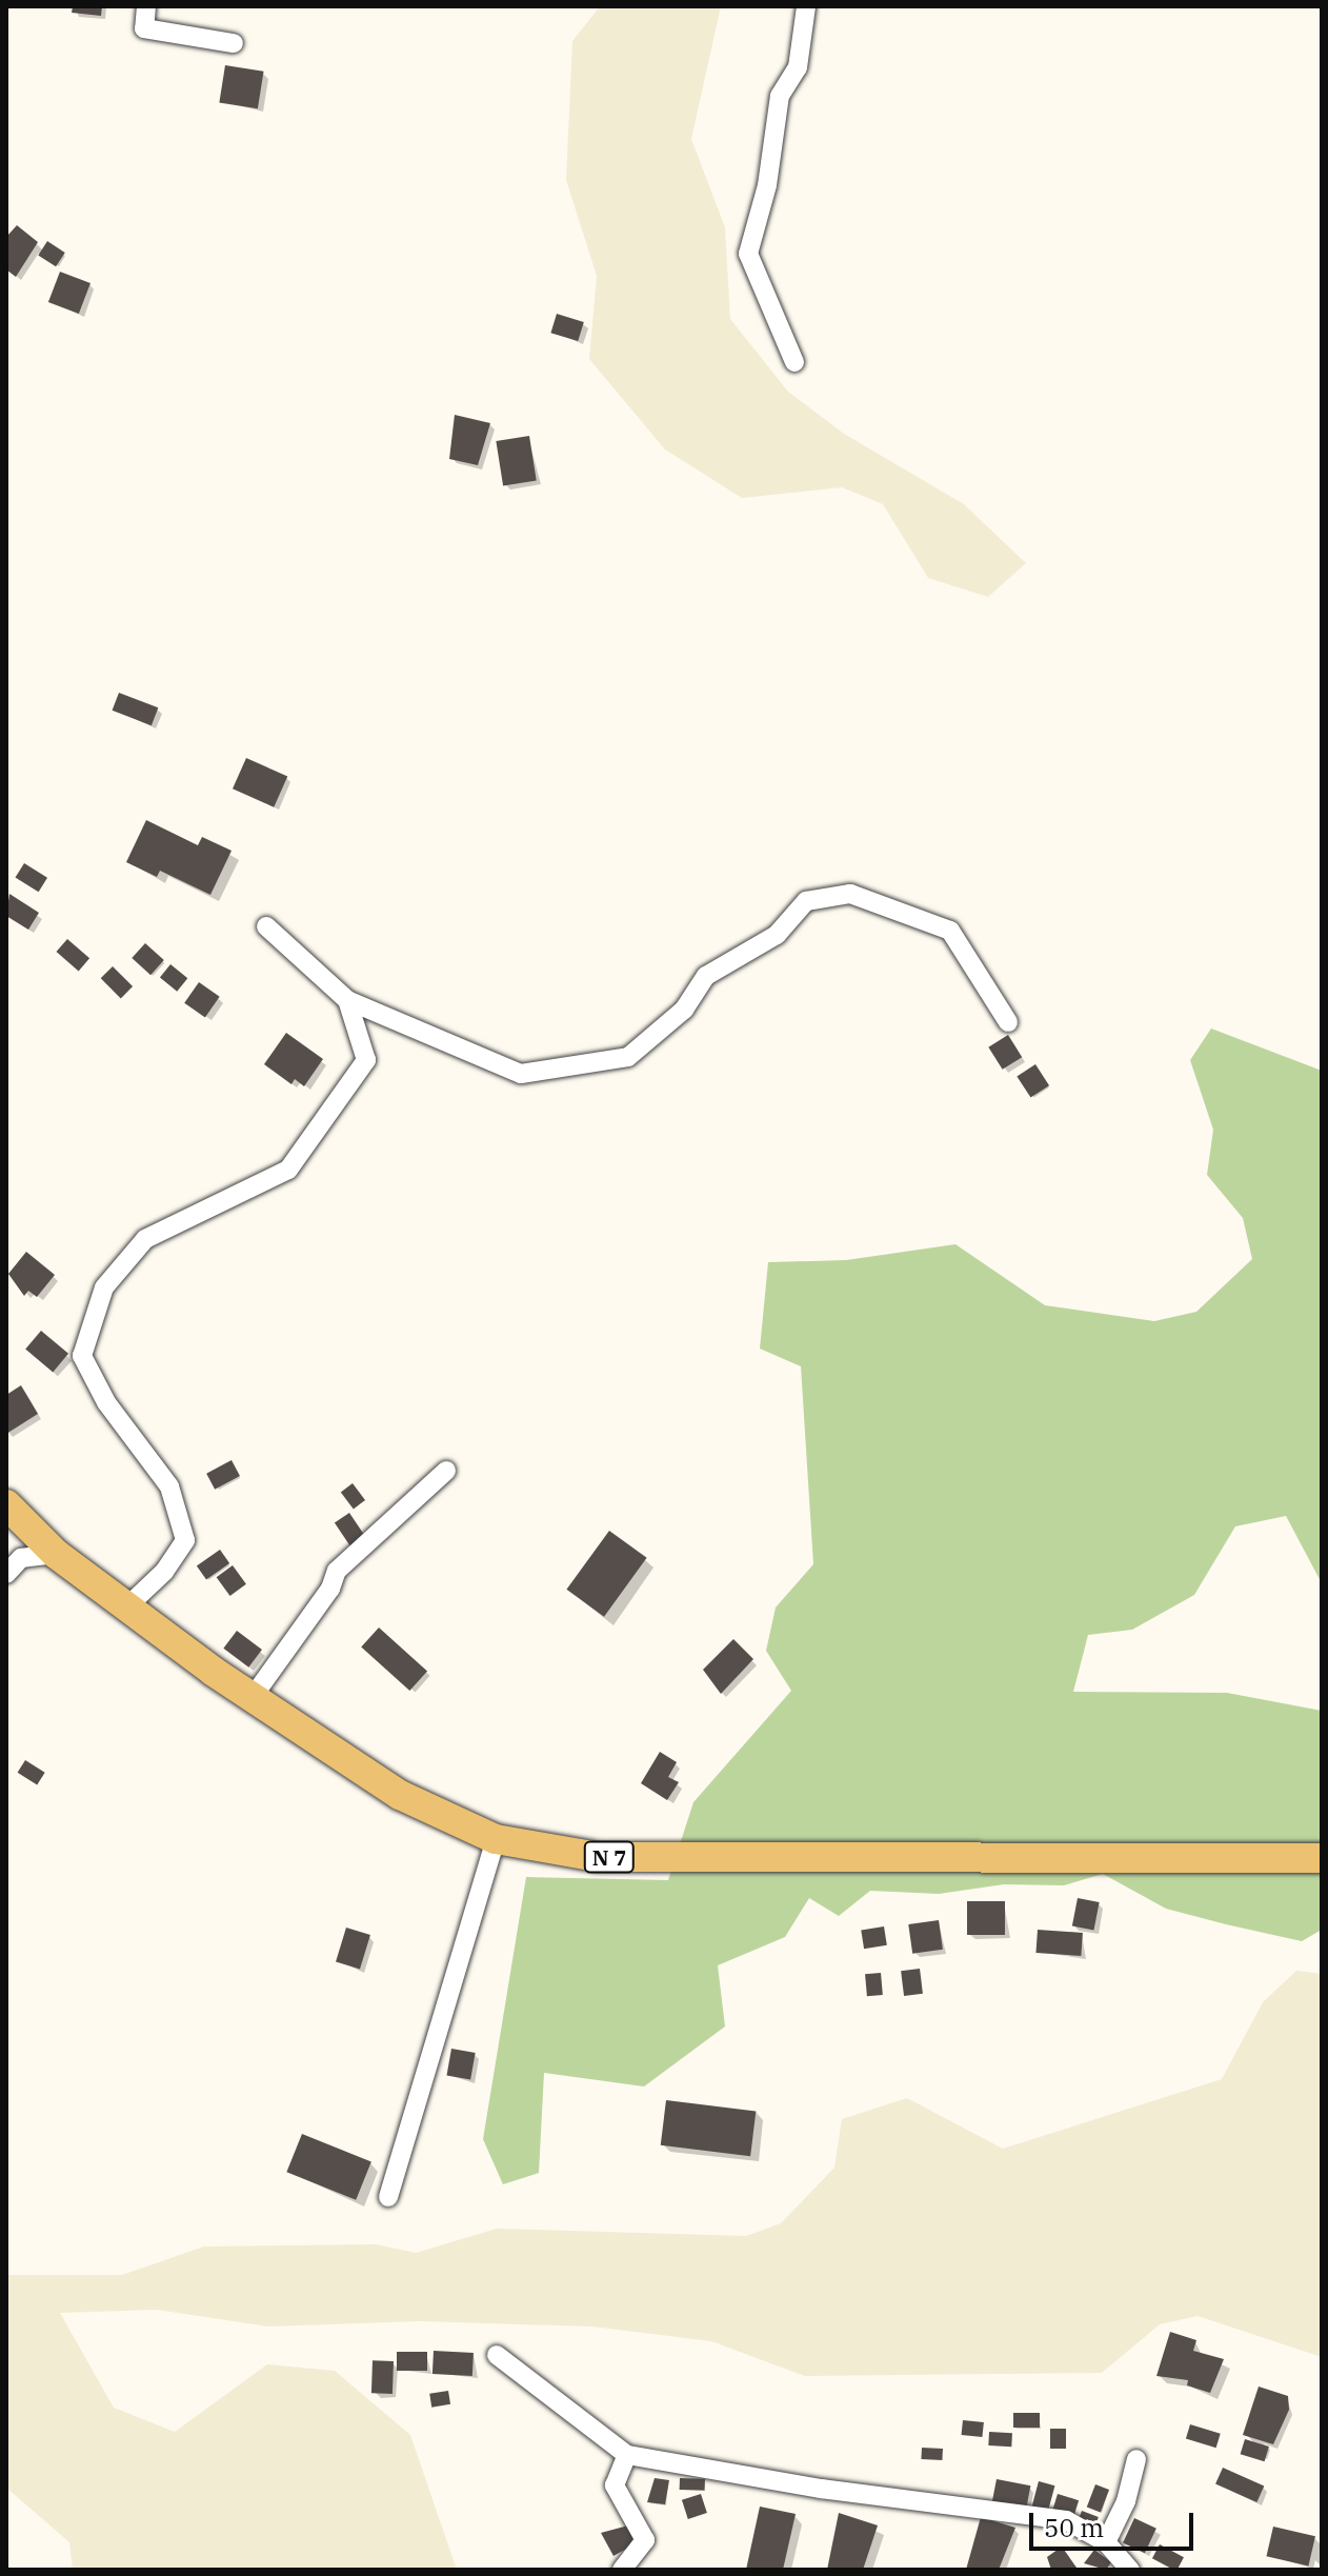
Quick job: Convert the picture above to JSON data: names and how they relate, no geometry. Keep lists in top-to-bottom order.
{
  "streets": {
    "main road": ["N 7"]
  },
  "scale_bar": "50 m"
}
